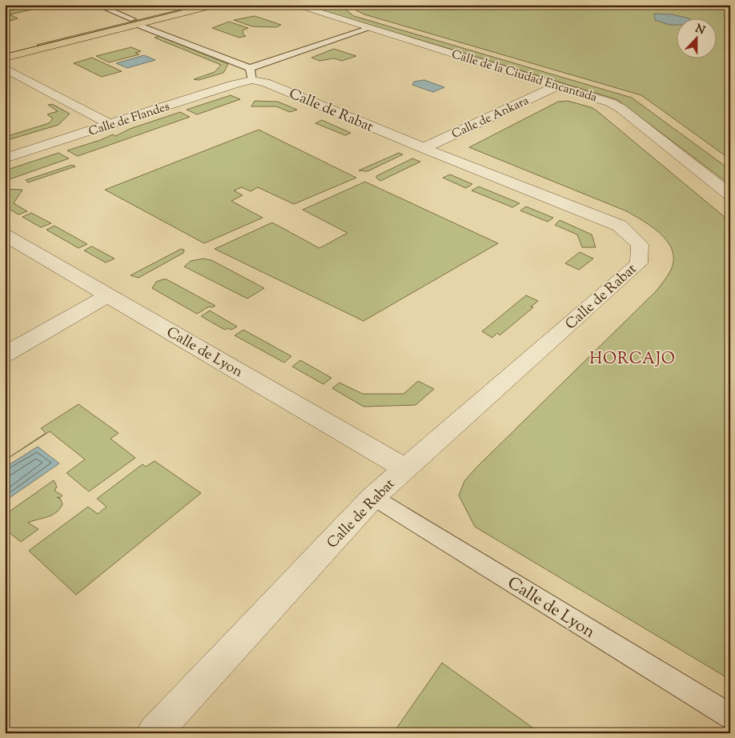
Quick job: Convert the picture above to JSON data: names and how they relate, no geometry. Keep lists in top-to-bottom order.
{
  "streets": {
    "street": [
      "Calle de la Ciudad Encantada",
      "Calle de Rabat",
      "Calle de Ankara",
      "Calle de Flandes",
      "Calle de Lyon"
    ]
  },
  "crossings": [
    ["Calle de la Ciudad Encantada", "Calle de Ankara"],
    ["Calle de la Ciudad Encantada", "Calle de Flandes"],
    ["Calle de Rabat", "Calle de Ankara"],
    ["Calle de Rabat", "Calle de Flandes"],
    ["Calle de Rabat", "Calle de Lyon"]
  ],
  "districts": ["HORCAJO"],
  "north": "top"
}
